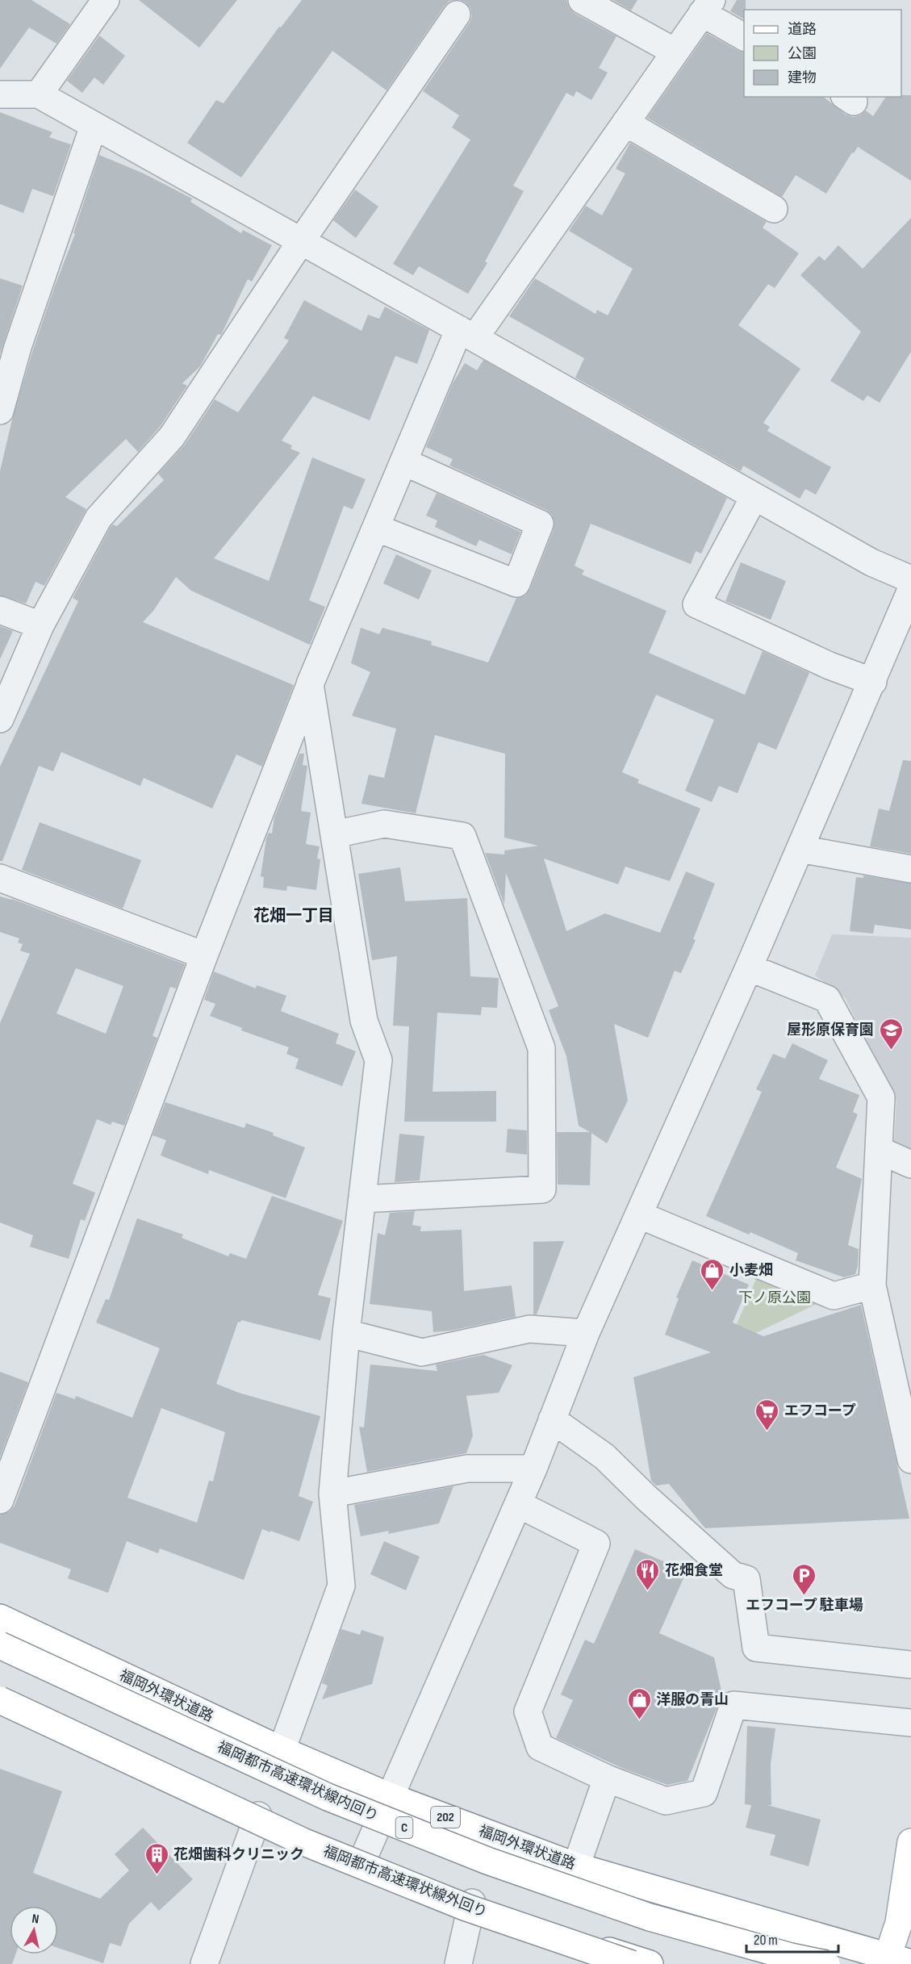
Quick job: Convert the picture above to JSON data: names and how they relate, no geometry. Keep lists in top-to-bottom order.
{
  "streets": {
    "main road": [
      "福岡外環状道路",
      "福岡都市高速環状線内回り",
      "202",
      "C",
      "福岡都市高速環状線外回り"
    ]
  },
  "districts": ["花畑一丁目"],
  "parks": ["下ノ原公園"],
  "places": {
    "school or university": ["屋形原保育園"],
    "shop": ["小麦畑", "洋服の青山"],
    "supermarket": ["エフコープ"],
    "restaurant": ["花畑食堂"],
    "parking": ["エフコープ 駐車場"],
    "building": ["花畑歯科クリニック"]
  },
  "legend": ["道路", "公園", "建物"],
  "scale_bar": "20 m",
  "north": "top"
}
